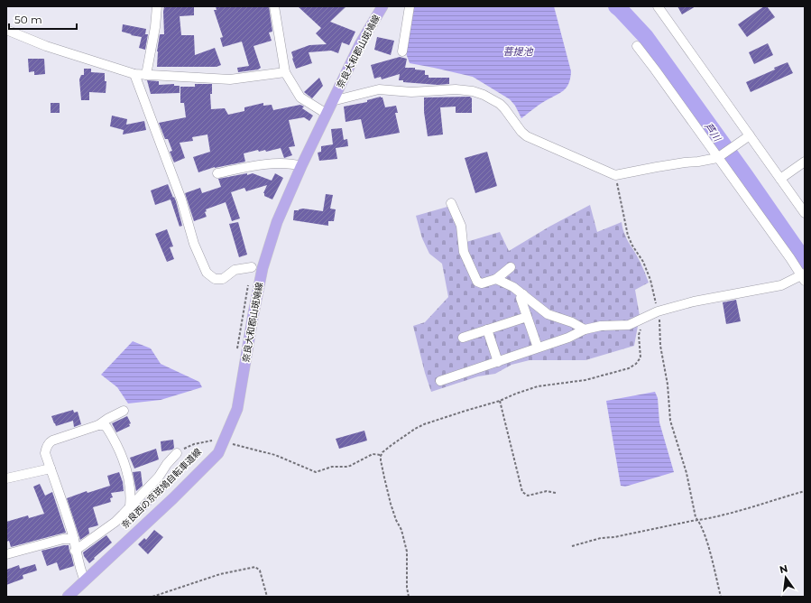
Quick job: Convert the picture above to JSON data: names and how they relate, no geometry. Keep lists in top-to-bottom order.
{
  "streets": {
    "main road": ["奈良大和郡山斑鳩線"]
  },
  "water": ["菩提池", "芦川"],
  "scale_bar": "50 m",
  "north": "top"
}
